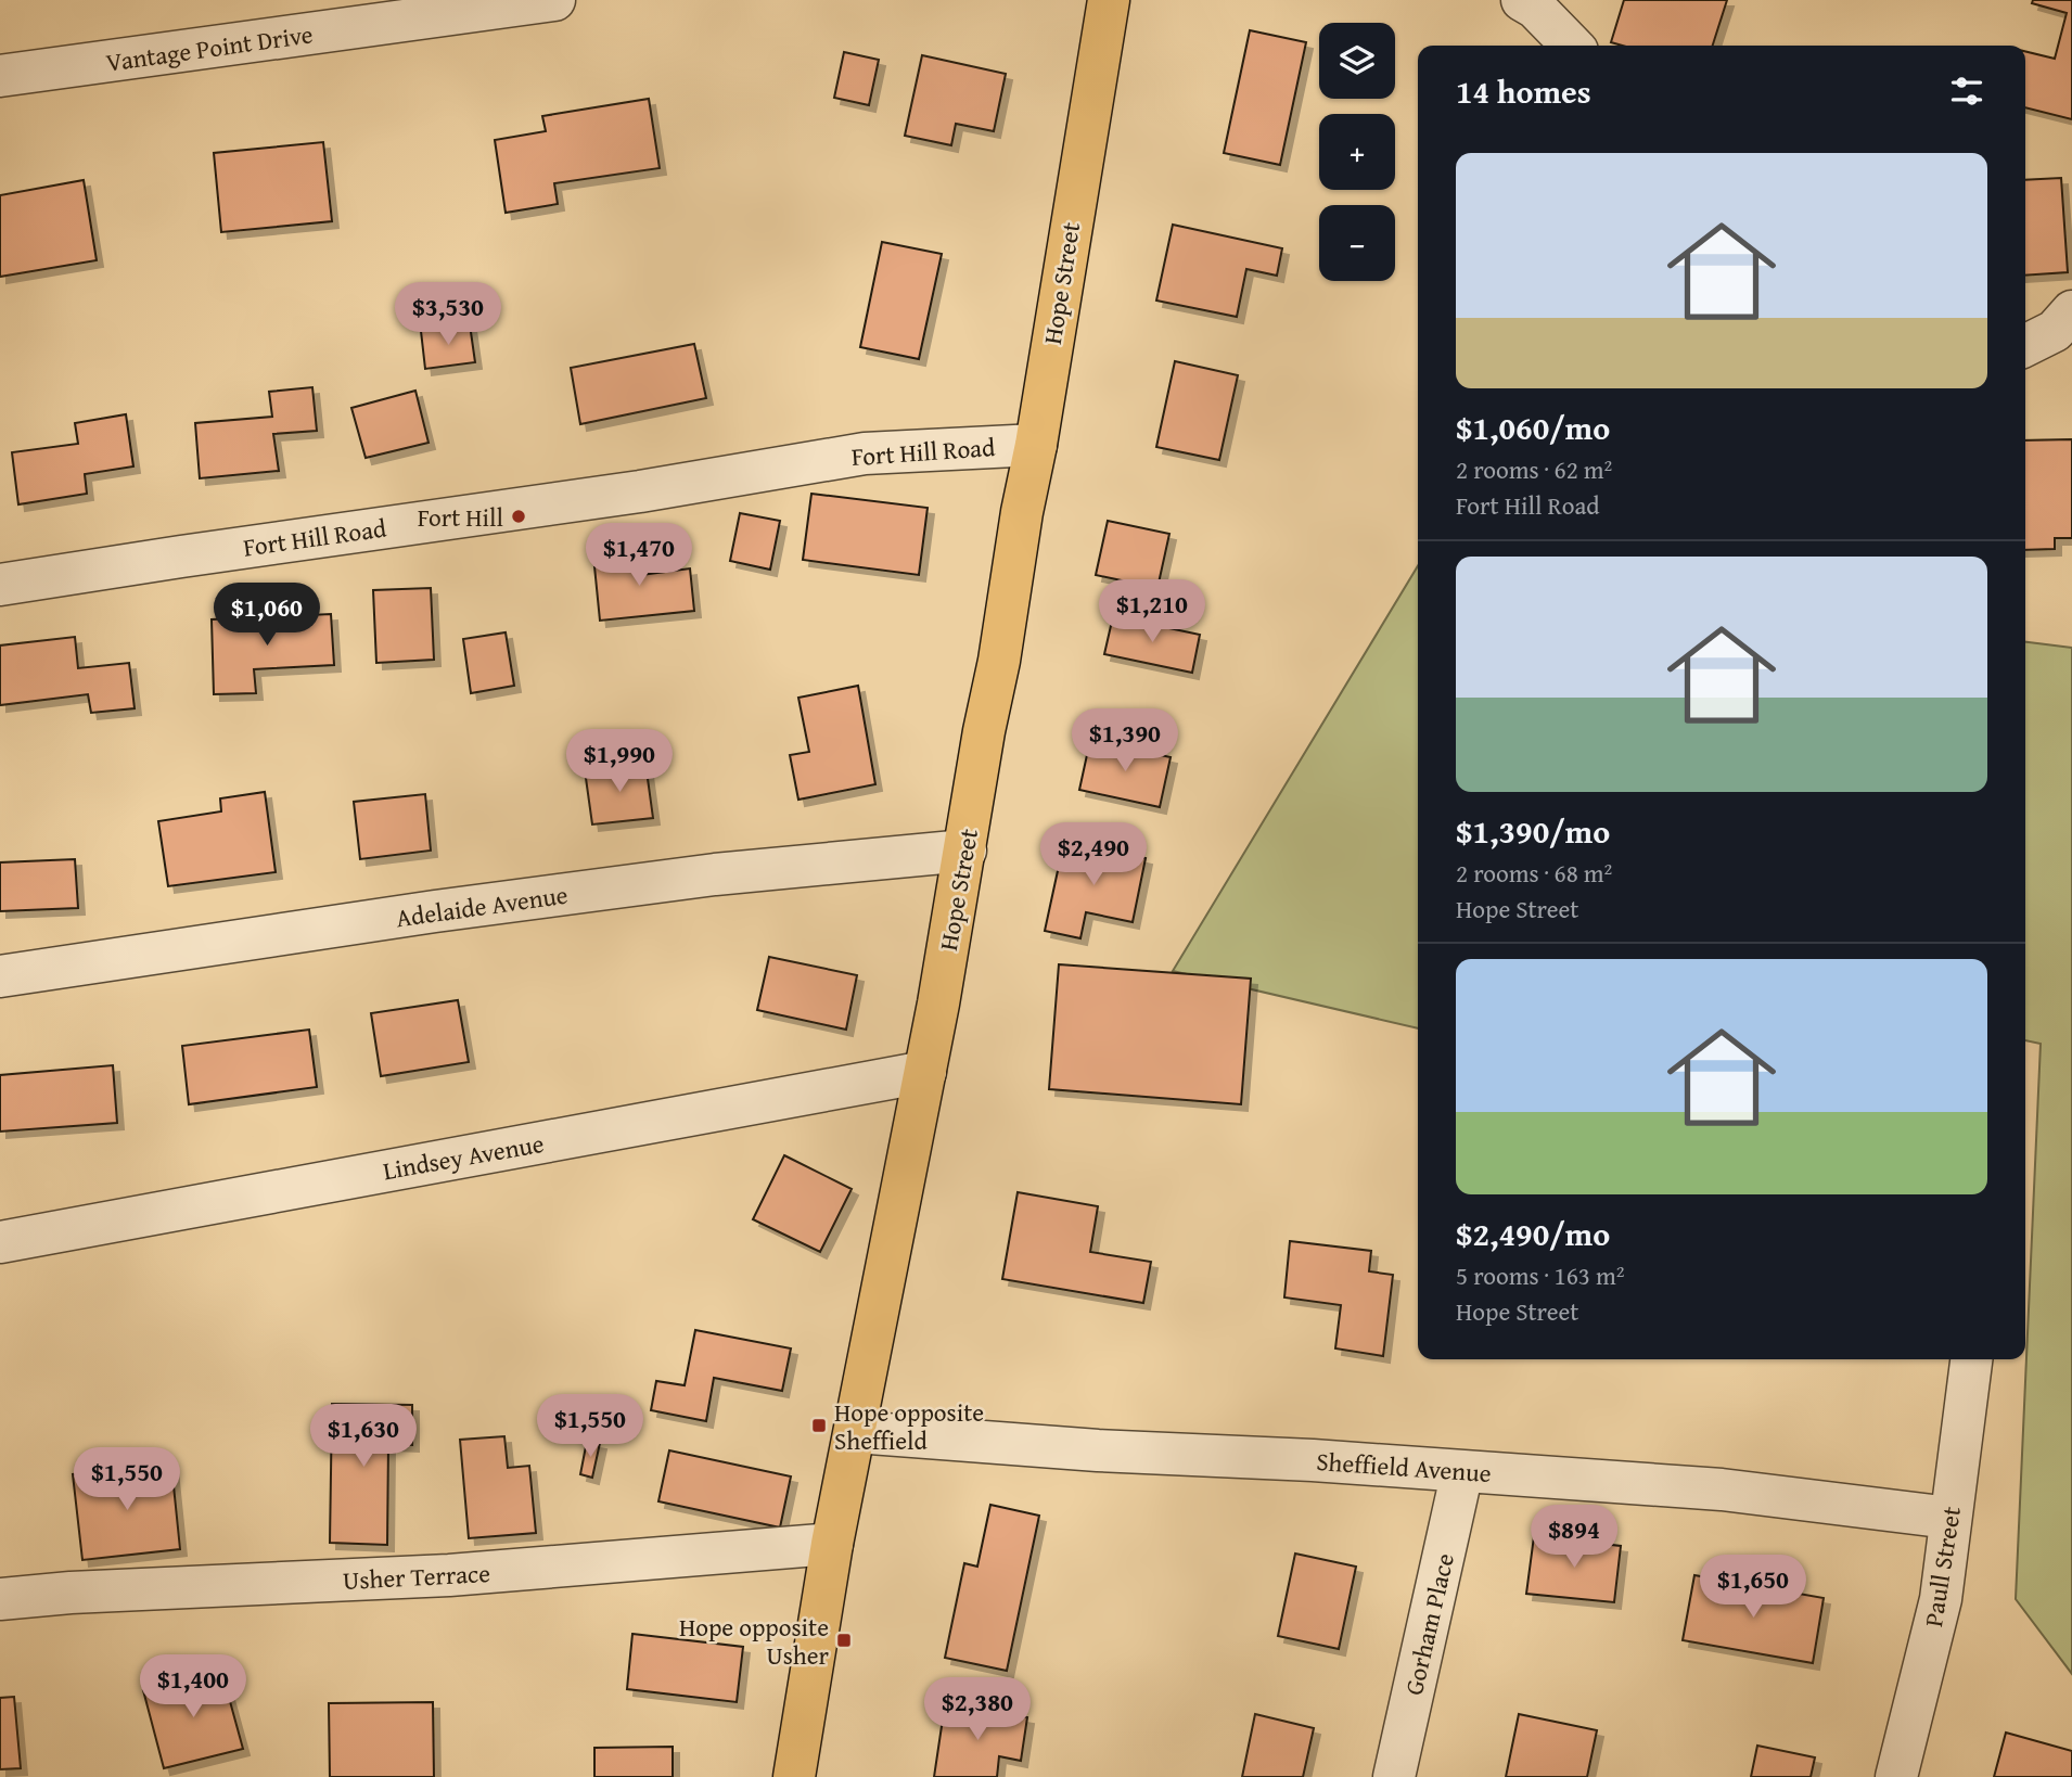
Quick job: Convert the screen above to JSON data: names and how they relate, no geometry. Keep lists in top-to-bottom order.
{
  "streets": {
    "main road": ["Hope Street"],
    "street": [
      "Vantage Point Drive",
      "Fort Hill Road",
      "Adelaide Avenue",
      "Lindsey Avenue",
      "Sheffield Avenue",
      "Paull Street",
      "Usher Terrace",
      "Gorham Place"
    ]
  },
  "crossings": [
    ["Hope Street", "Fort Hill Road"],
    ["Hope Street", "Adelaide Avenue"],
    ["Hope Street", "Lindsey Avenue"],
    ["Hope Street", "Sheffield Avenue"],
    ["Hope Street", "Usher Terrace"],
    ["Sheffield Avenue", "Paull Street"],
    ["Sheffield Avenue", "Gorham Place"]
  ],
  "places": {
    "other": ["Fort Hill"],
    "transit": ["Hope opposite Sheffield", "Hope opposite Usher"]
  },
  "page": {
    "map_buttons": ["+", "−"],
    "heading": "14 homes",
    "list": [
      {
        "name": "$1,060/mo",
        "note": "2 rooms · 62 m² · Fort Hill Road"
      },
      {
        "name": "$1,390/mo",
        "note": "2 rooms · 68 m² · Hope Street"
      },
      {
        "name": "$2,490/mo",
        "note": "5 rooms · 163 m² · Hope Street"
      }
    ],
    "price": [
      "$3,530",
      "$1,470",
      "$1,210",
      "$1,060",
      "$1,390",
      "$1,990",
      "$2,490",
      "$1,550",
      "$1,630",
      "$1,550",
      "$894",
      "$1,650",
      "$1,400",
      "$2,380"
    ]
  }
}
